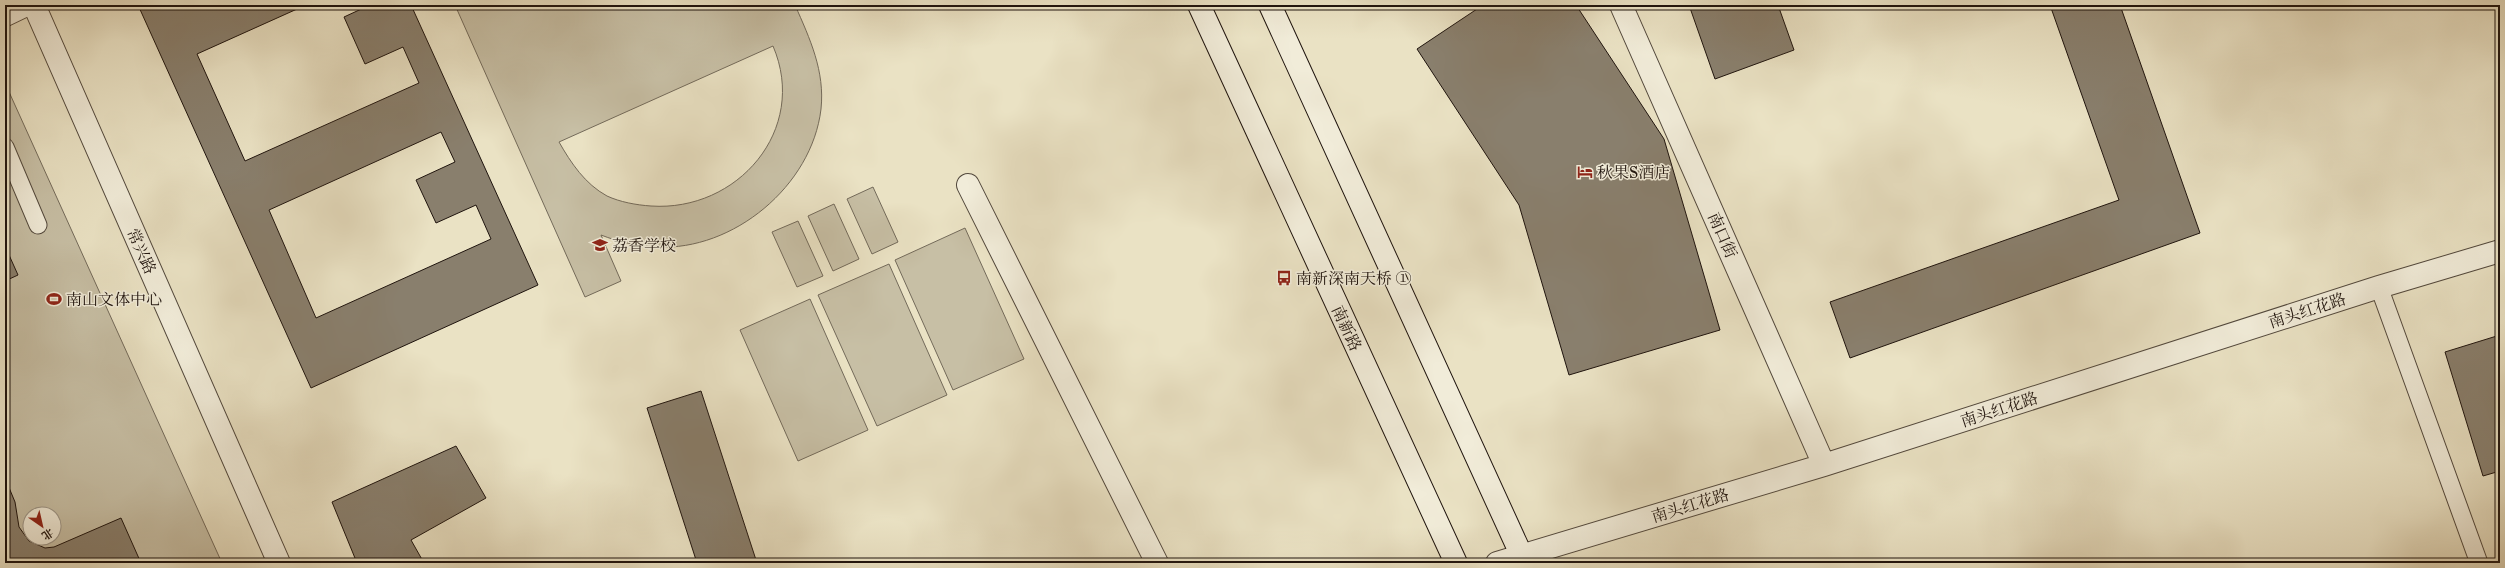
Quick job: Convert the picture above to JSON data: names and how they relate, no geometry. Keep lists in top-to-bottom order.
{
  "streets": {
    "street": [
      "南口街",
      "常兴路",
      "南头红花路",
      "南新路"
    ]
  },
  "crossings": [
    ["南口街", "南头红花路"]
  ],
  "places": {
    "hotel": ["秋果S酒店"],
    "school or university": ["荔香学校"],
    "bus stop": ["南新深南天桥 ①"],
    "sports": ["南山文体中心"]
  },
  "north": "bottom right"
}
